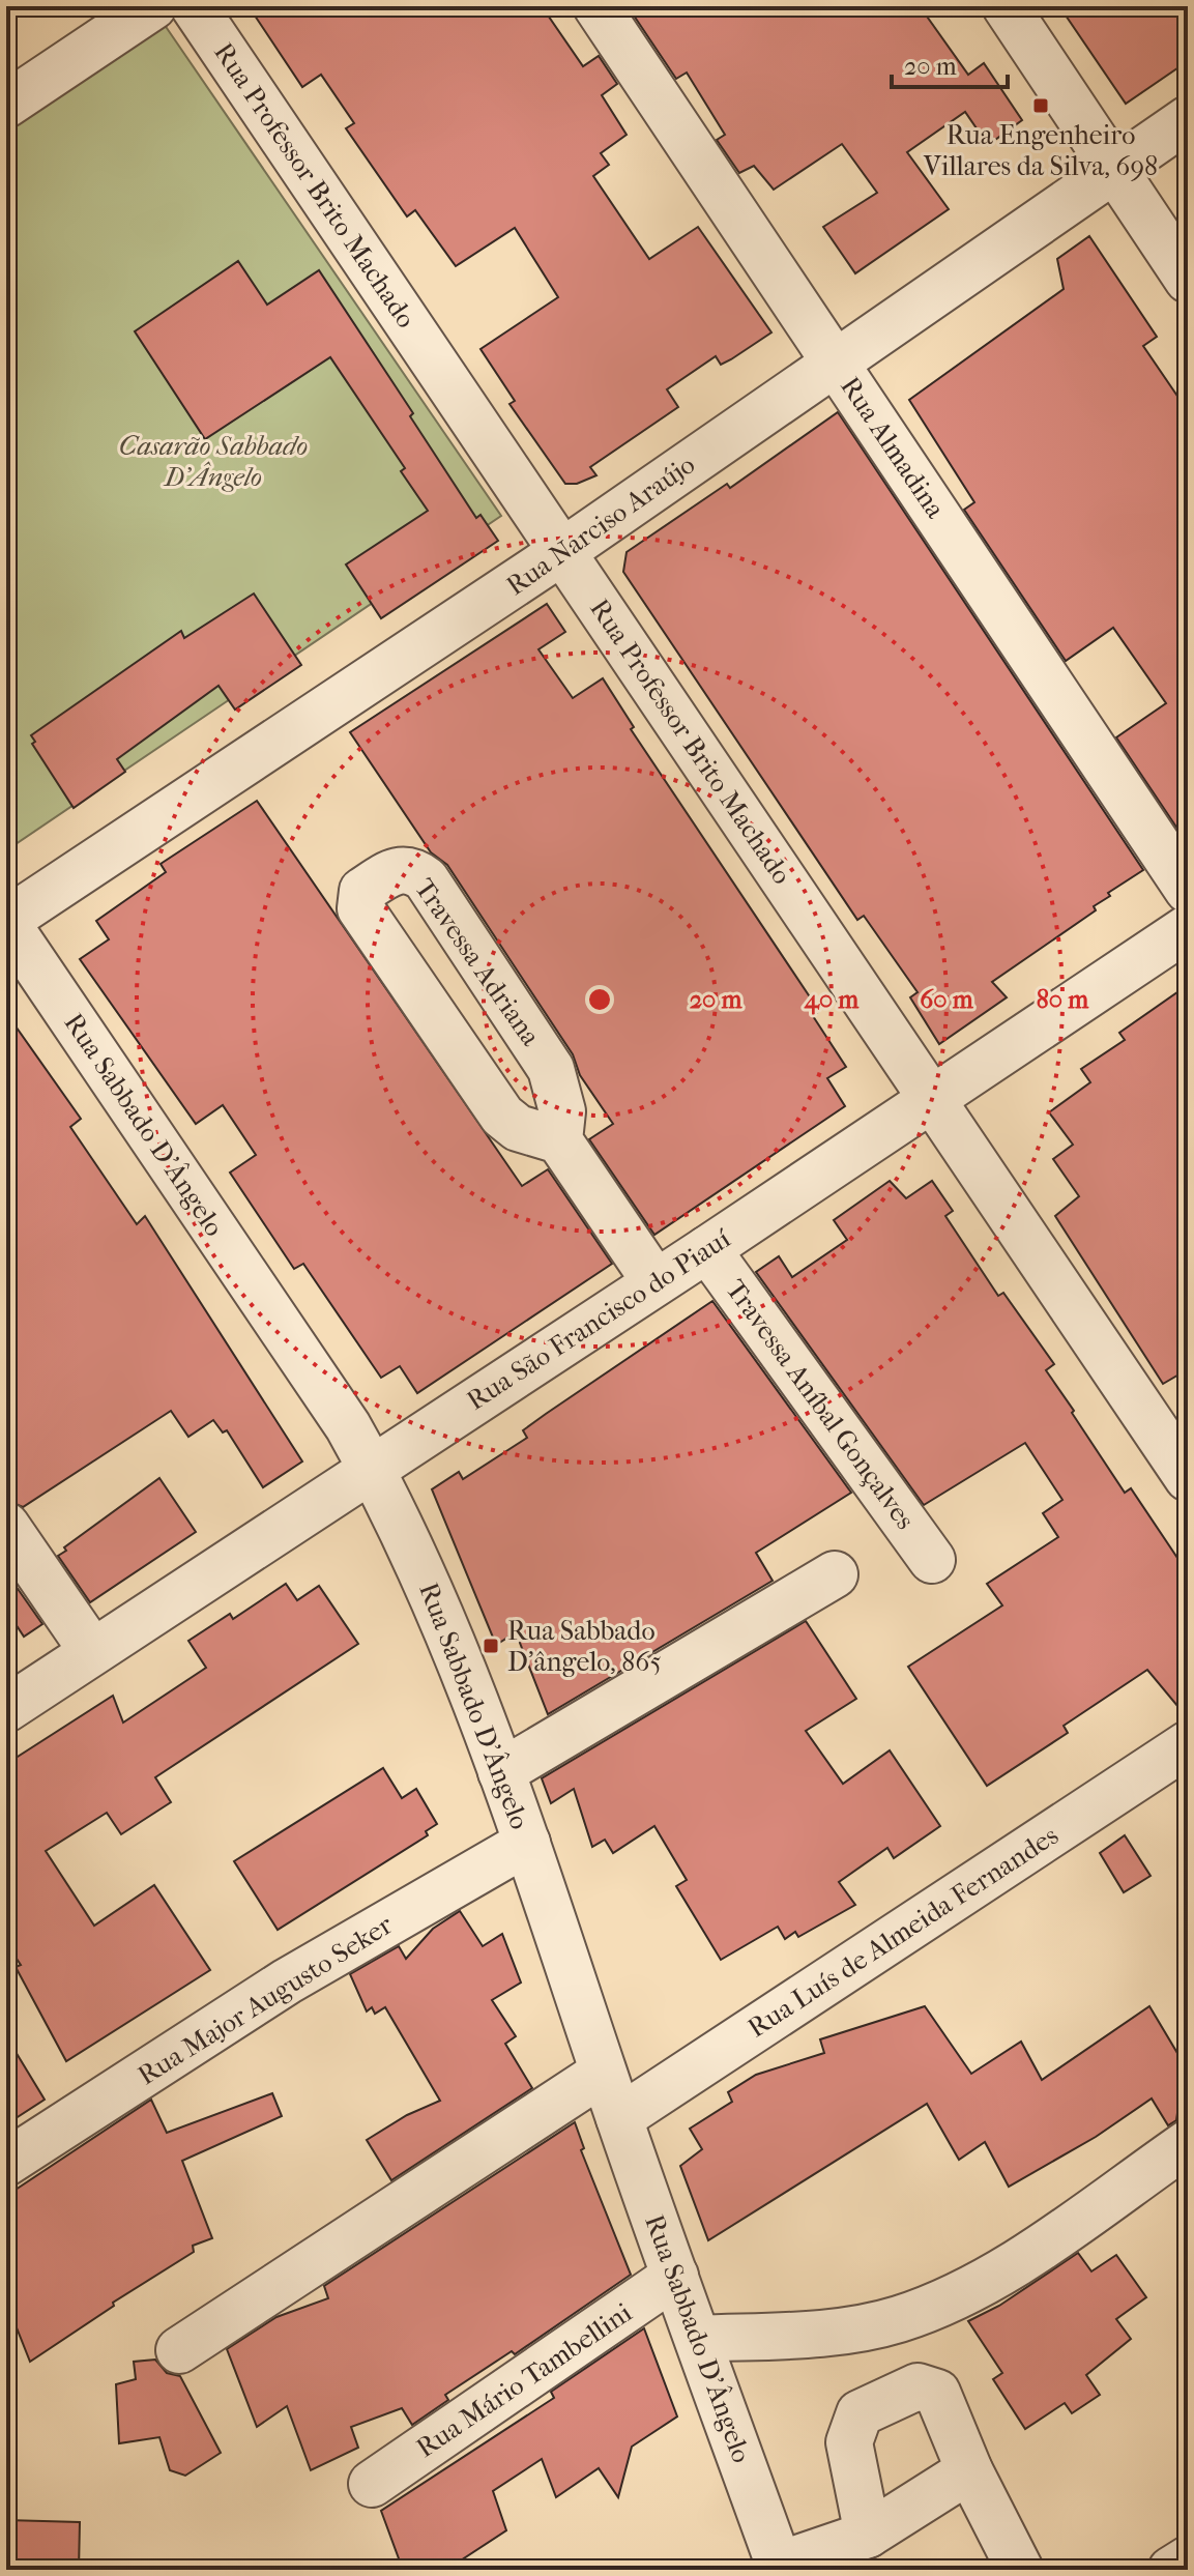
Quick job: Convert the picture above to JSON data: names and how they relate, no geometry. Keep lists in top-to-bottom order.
{
  "streets": {
    "street": [
      "Rua Professor Brito Machado",
      "Rua Almadina",
      "Rua Narciso Araújo",
      "Travessa Adriana",
      "Rua Sabbado D'Ângelo",
      "Rua São Francisco do Piauí",
      "Travessa Aníbal Gonçalves",
      "Rua Luís de Almeida Fernandes",
      "Rua Major Augusto Seker",
      "Rua Mário Tambellini"
    ]
  },
  "crossings": [
    ["Rua Professor Brito Machado", "Rua Narciso Araújo"],
    ["Rua Professor Brito Machado", "Rua São Francisco do Piauí"],
    ["Rua Almadina", "Rua Narciso Araújo"],
    ["Rua Narciso Araújo", "Rua Sabbado D'Ângelo"],
    ["Rua Sabbado D'Ângelo", "Rua São Francisco do Piauí"],
    ["Rua Sabbado D'Ângelo", "Rua Luís de Almeida Fernandes"],
    ["Rua Sabbado D'Ângelo", "Rua Major Augusto Seker"],
    ["Rua Sabbado D'Ângelo", "Rua Mário Tambellini"],
    ["Rua São Francisco do Piauí", "Travessa Aníbal Gonçalves"]
  ],
  "parks": ["Casarão Sabbado D'Ângelo"],
  "places": {
    "transit": ["Rua Engenheiro Villares da Silva, 698", "Rua Sabbado D'ângelo, 865"]
  },
  "scale_bar": "20 m",
  "rings": [
    "20 m",
    "40 m",
    "60 m",
    "80 m"
  ]
}
